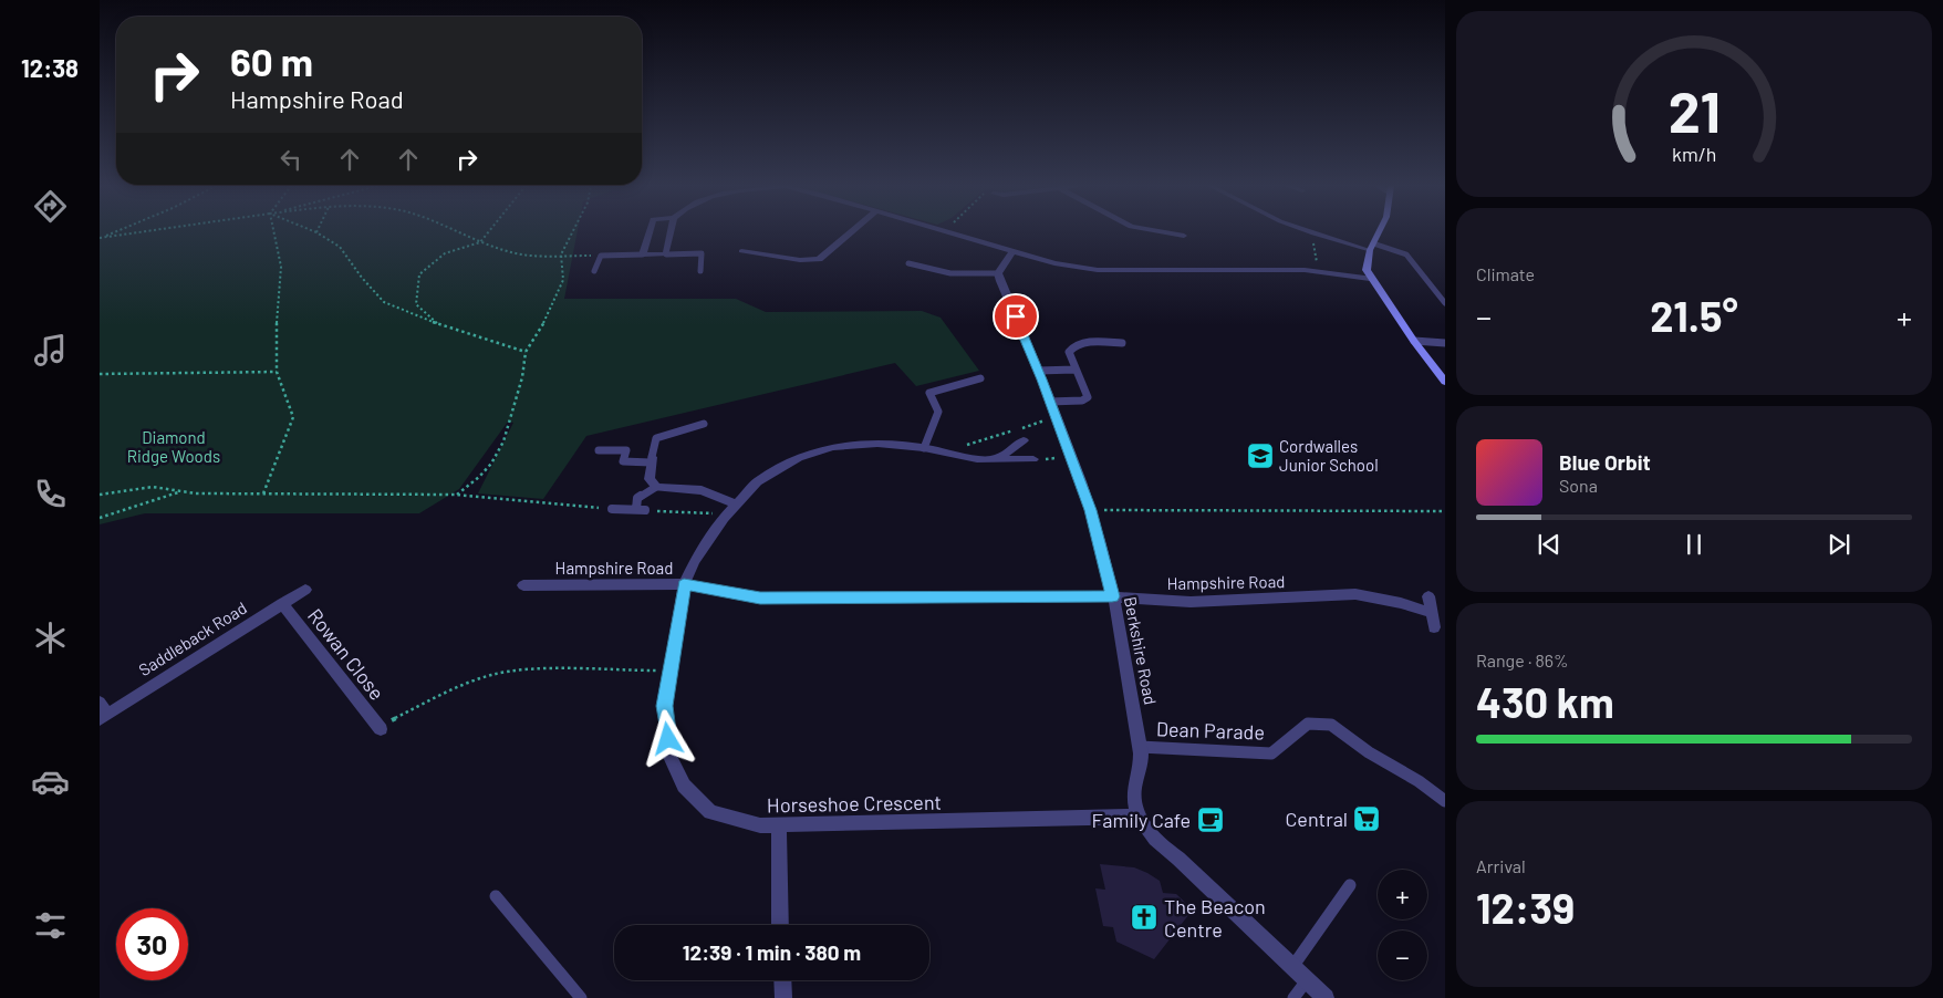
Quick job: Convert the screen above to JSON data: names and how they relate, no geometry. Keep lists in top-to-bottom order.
{
  "streets": {
    "street": [
      "Hampshire Road",
      "Saddleback Road",
      "Berkshire Road",
      "Rowan Close",
      "Horseshoe Crescent"
    ],
    "lane": ["Dean Parade"]
  },
  "crossings": [
    ["Hampshire Road", "Berkshire Road"],
    ["Hampshire Road", "Horseshoe Crescent"],
    ["Saddleback Road", "Rowan Close"],
    ["Berkshire Road", "Dean Parade"],
    ["Berkshire Road", "Horseshoe Crescent"]
  ],
  "parks": ["Diamond Ridge Woods"],
  "places": {
    "school or university": ["Cordwalles Junior School"],
    "supermarket": ["Central"],
    "cafe": ["Family Cafe"],
    "church": ["The Beacon Centre"]
  },
  "page": {
    "tabs": "12:38",
    "turn": ["60 m", "Hampshire Road"],
    "tile": [
      "Climate",
      ["Range · 86%", "430 km"],
      ["Arrival", "12:39"]
    ],
    "heat": ["−", "21.5°", "+"],
    "song": ["Blue Orbit", "Sona"],
    "map_buttons": ["+", "−"],
    "limit": "30",
    "trip": "12:39 · 1 min · 380 m",
    "gauge": ["21", "km/h"]
  }
}
